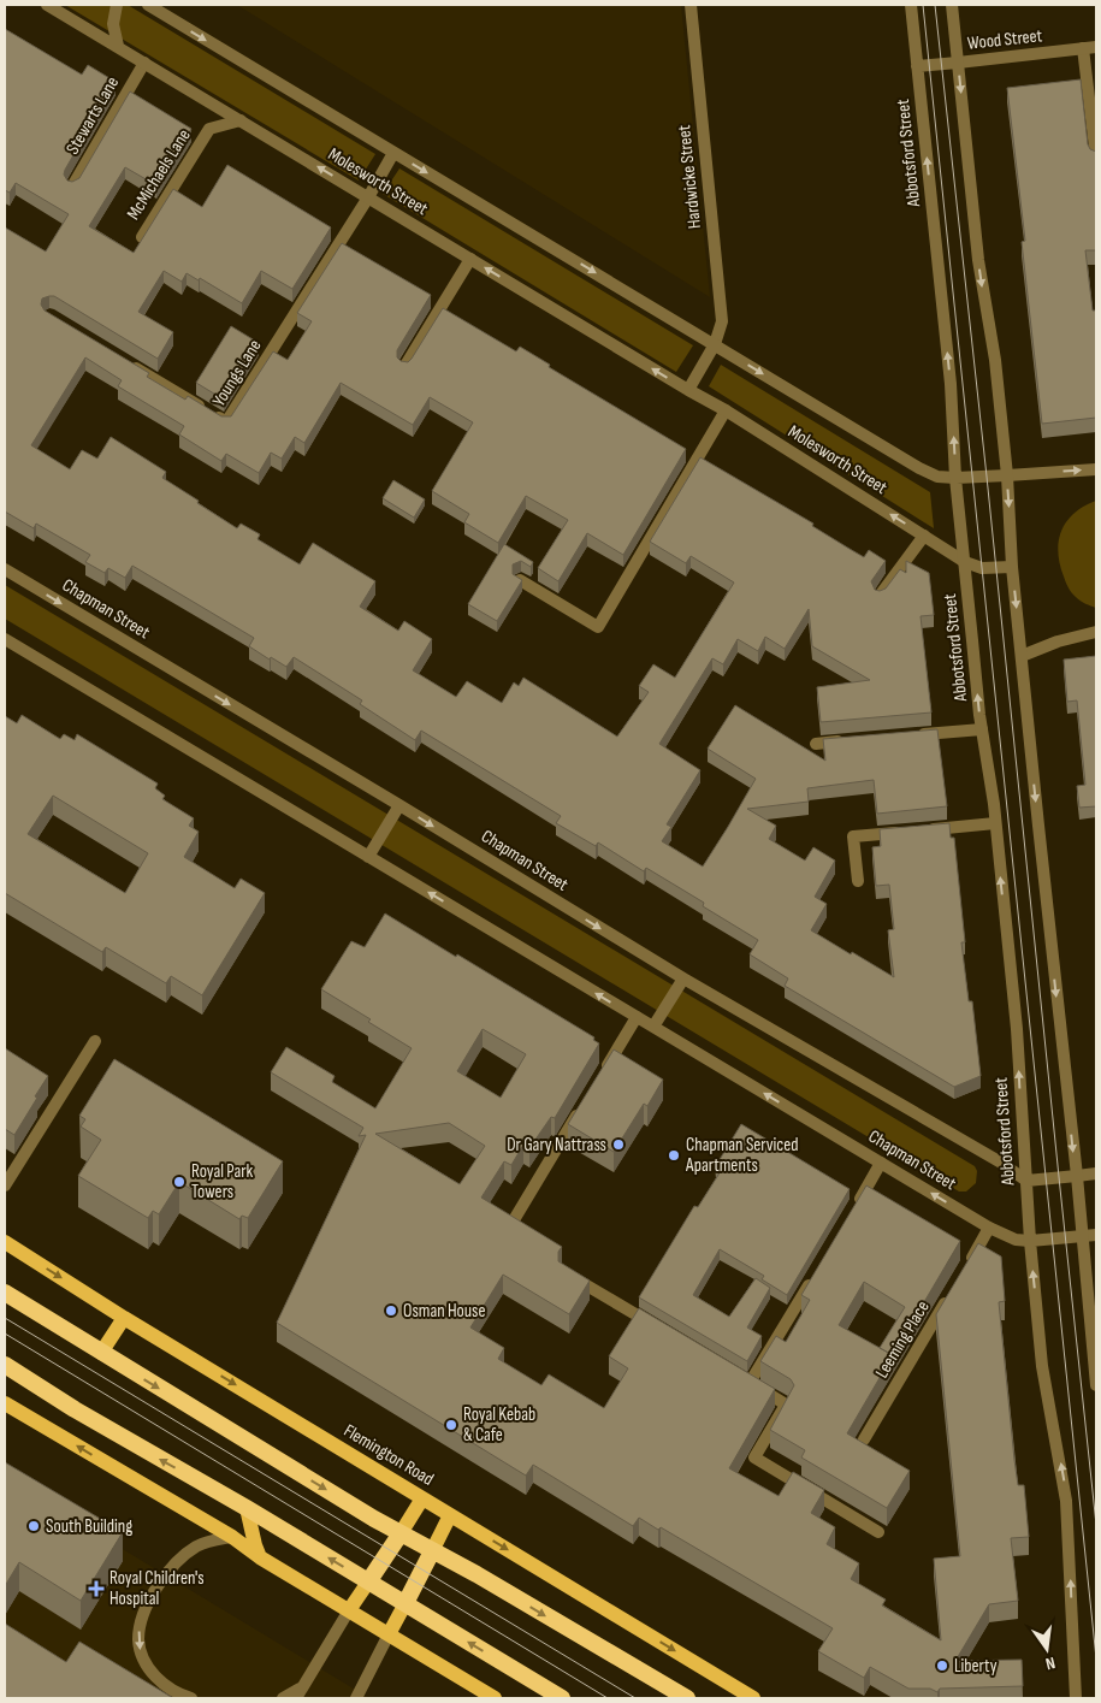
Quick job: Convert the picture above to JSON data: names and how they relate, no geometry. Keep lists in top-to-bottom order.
{
  "streets": {
    "main road": ["Flemington Road"],
    "street": [
      "Wood Street",
      "Stewarts Lane",
      "Abbotsford Street",
      "McMichaels Lane",
      "Hardwicke Street",
      "Molesworth Street",
      "Youngs Lane",
      "Chapman Street",
      "Leeming Place"
    ]
  },
  "crossings": [
    ["Wood Street", "Abbotsford Street"],
    ["Stewarts Lane", "Molesworth Street"],
    ["Abbotsford Street", "Molesworth Street"],
    ["Abbotsford Street", "Chapman Street"],
    ["McMichaels Lane", "Molesworth Street"],
    ["Hardwicke Street", "Molesworth Street"],
    ["Molesworth Street", "Youngs Lane"]
  ],
  "places": {
    "other": [
      "Dr Gary Nattrass",
      "Chapman Serviced Apartments",
      "Royal Park Towers",
      "Osman House",
      "Royal Kebab & Cafe",
      "South Building",
      "Liberty"
    ],
    "health": ["Royal Children's Hospital"]
  },
  "north": "bottom"
}
